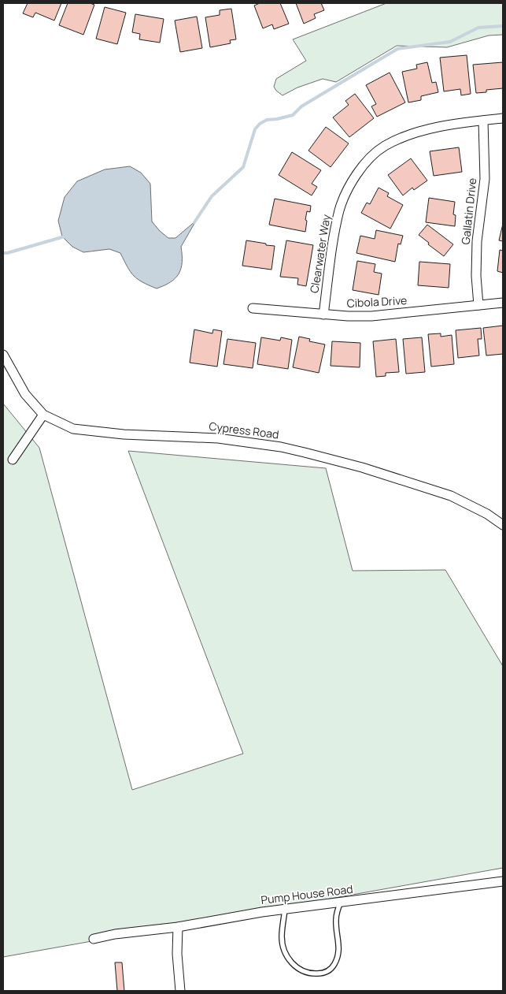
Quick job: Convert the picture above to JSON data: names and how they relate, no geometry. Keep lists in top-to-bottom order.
{
  "streets": {
    "street": [
      "Gallatin Drive",
      "Clearwater Way",
      "Cibola Drive",
      "Cypress Road",
      "Pump House Road"
    ]
  },
  "crossings": [
    ["Gallatin Drive", "Clearwater Way"],
    ["Gallatin Drive", "Cibola Drive"],
    ["Clearwater Way", "Cibola Drive"]
  ]
}
